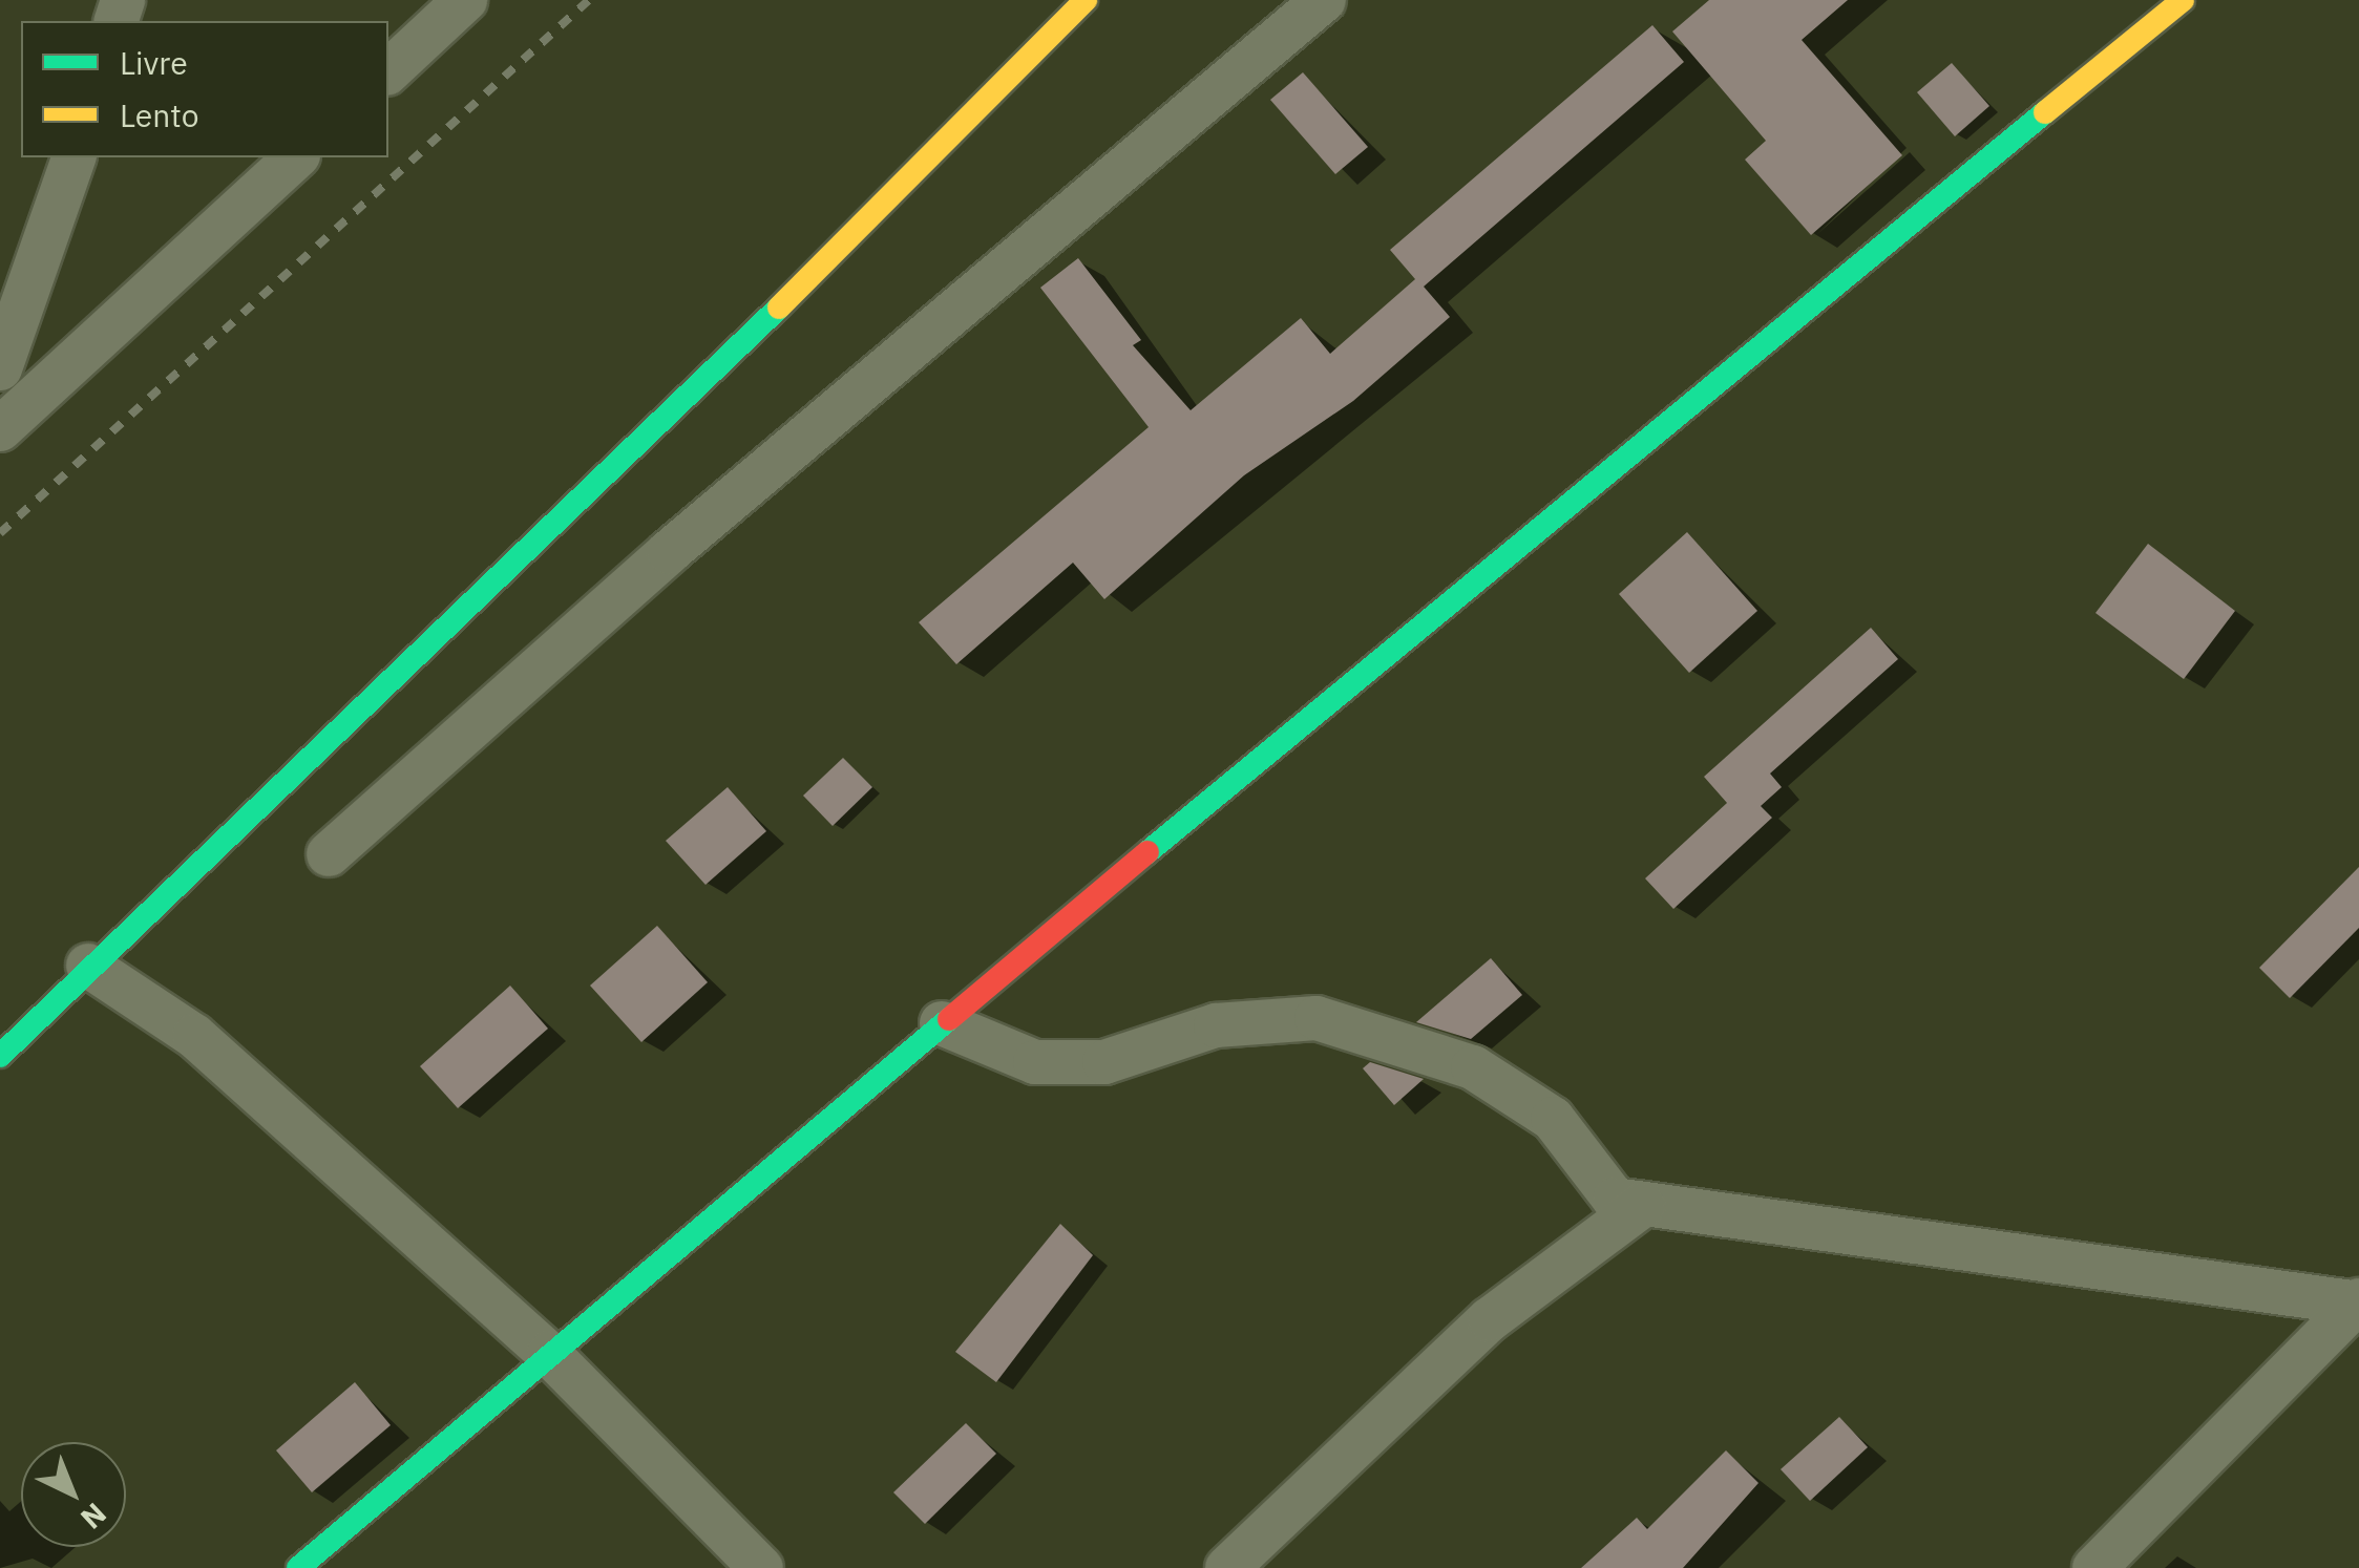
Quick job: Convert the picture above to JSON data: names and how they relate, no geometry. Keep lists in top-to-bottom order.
{
  "legend": ["Livre", "Lento"],
  "north": "bottom right"
}
